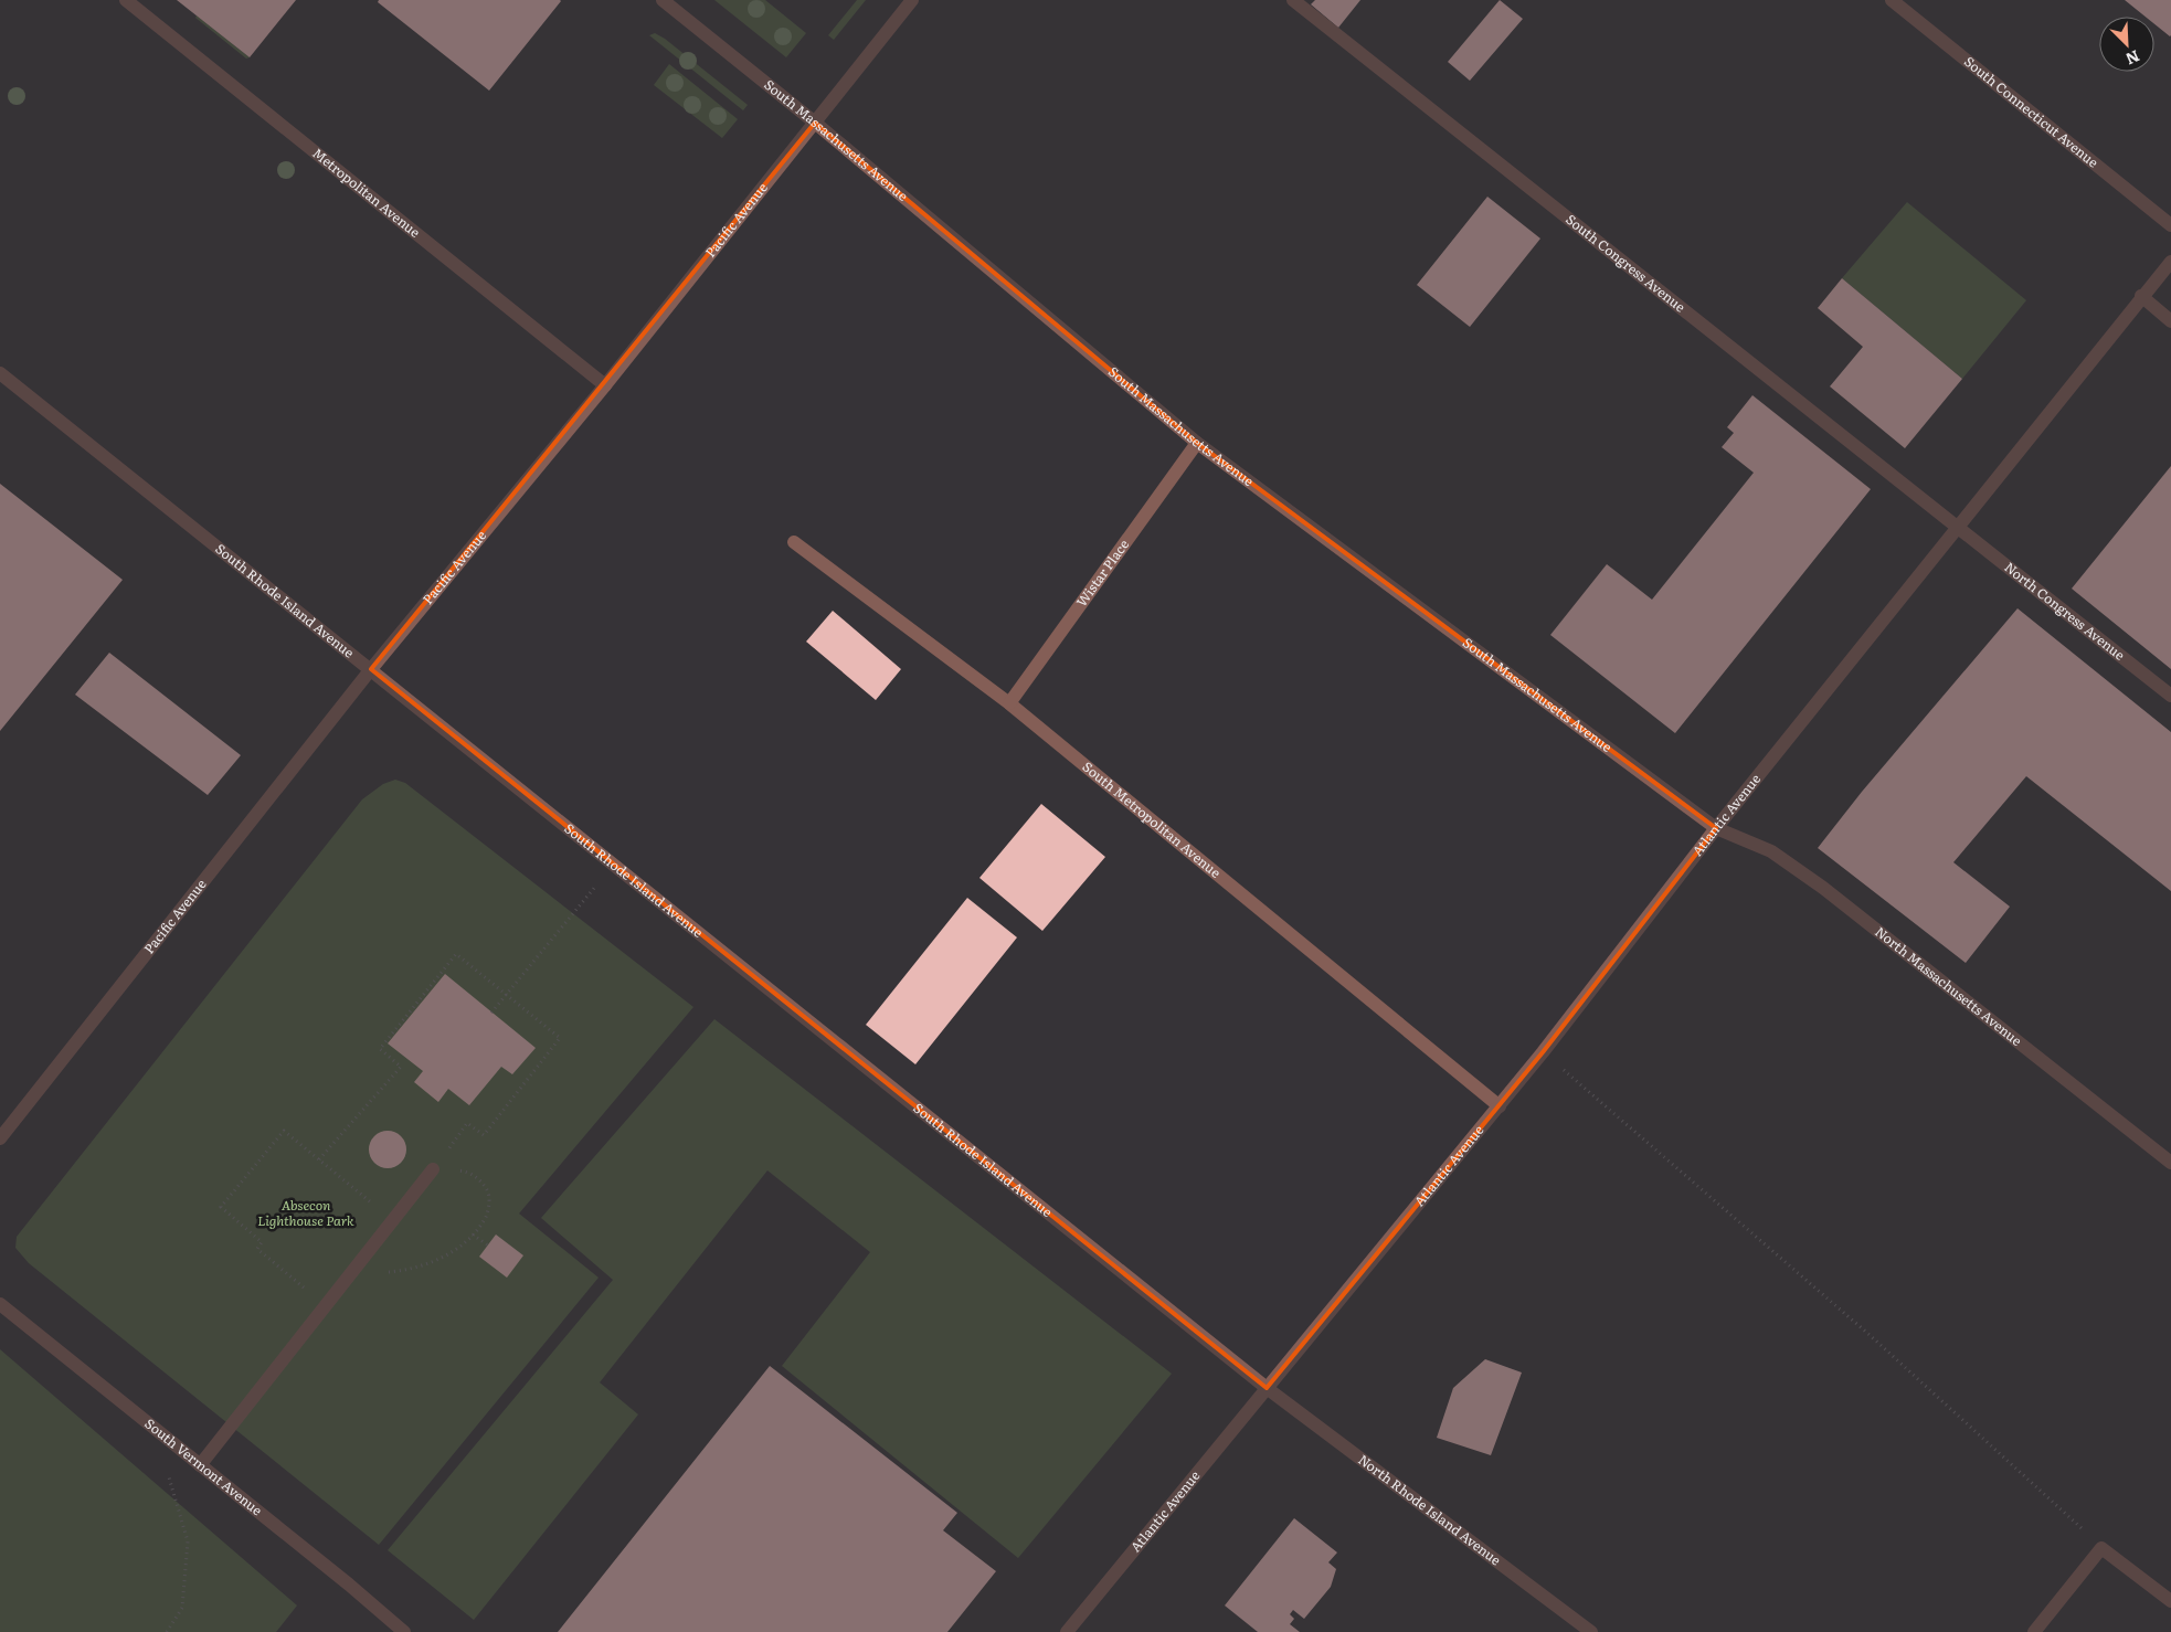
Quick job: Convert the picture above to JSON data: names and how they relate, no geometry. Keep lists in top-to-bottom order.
{
  "streets": {
    "street": [
      "South Connecticut Avenue",
      "South Massachusetts Avenue",
      "Metropolitan Avenue",
      "Pacific Avenue",
      "South Congress Avenue",
      "Wistar Place",
      "South Rhode Island Avenue",
      "North Congress Avenue",
      "Atlantic Avenue",
      "South Metropolitan Avenue",
      "North Massachusetts Avenue",
      "South Vermont Avenue",
      "North Rhode Island Avenue"
    ]
  },
  "crossings": [
    ["South Massachusetts Avenue", "Pacific Avenue"],
    ["South Massachusetts Avenue", "Wistar Place"],
    ["South Massachusetts Avenue", "Atlantic Avenue"],
    ["South Massachusetts Avenue", "North Massachusetts Avenue"],
    ["Metropolitan Avenue", "Pacific Avenue"],
    ["Pacific Avenue", "South Rhode Island Avenue"],
    ["South Congress Avenue", "North Congress Avenue"],
    ["South Congress Avenue", "Atlantic Avenue"],
    ["Wistar Place", "South Metropolitan Avenue"],
    ["South Rhode Island Avenue", "Atlantic Avenue"],
    ["South Rhode Island Avenue", "North Rhode Island Avenue"],
    ["North Congress Avenue", "Atlantic Avenue"],
    ["Atlantic Avenue", "South Metropolitan Avenue"],
    ["Atlantic Avenue", "North Massachusetts Avenue"],
    ["Atlantic Avenue", "North Rhode Island Avenue"]
  ],
  "parks": ["Absecon Lighthouse Park"],
  "north": "bottom right"
}
